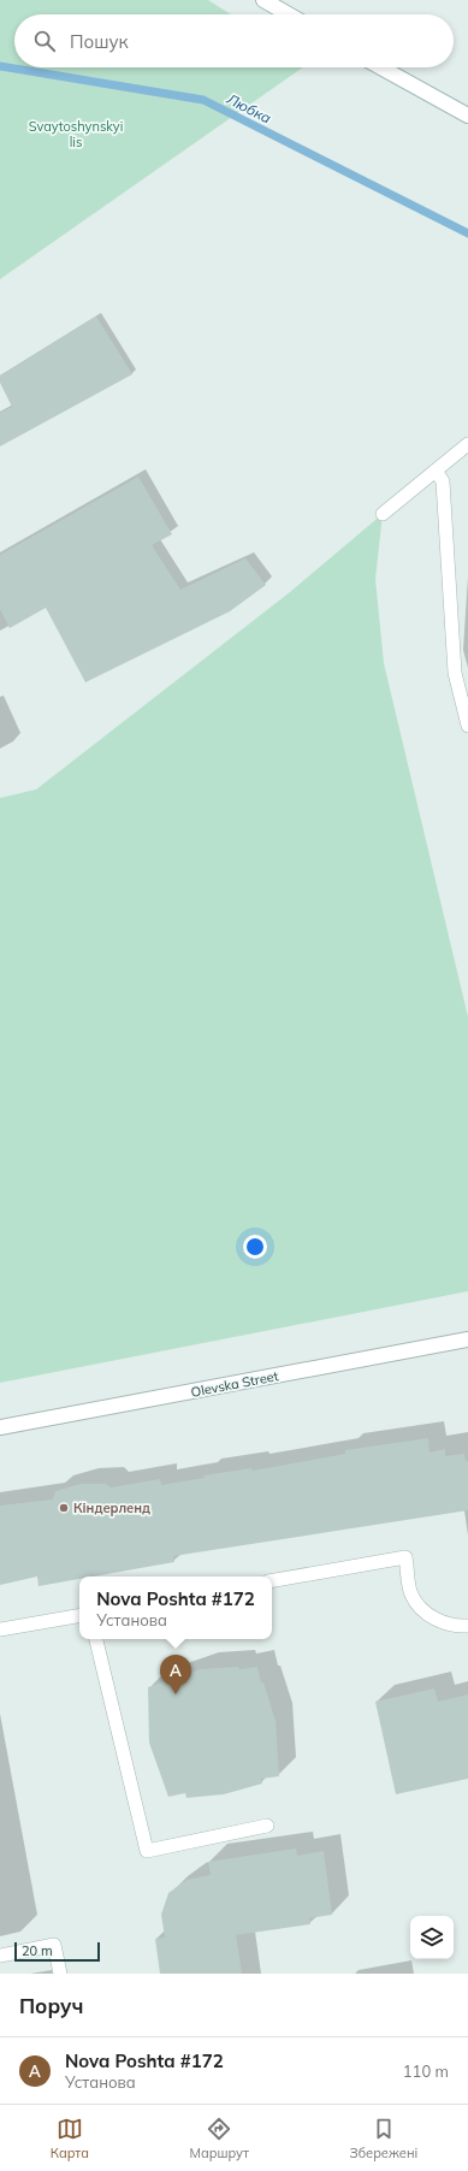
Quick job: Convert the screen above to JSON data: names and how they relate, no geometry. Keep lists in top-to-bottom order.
{
  "streets": {
    "street": ["Olevska Street"]
  },
  "water": ["Любка"],
  "parks": ["Svaytoshynskyi lis"],
  "places": ["Кіндерленд"],
  "scale_bar": "20 m",
  "page": {
    "search": "Пошук",
    "popup": ["Nova Poshta #172", "Установа"],
    "pins": "A",
    "scale": "20 m",
    "heading": "Поруч",
    "list": [
      {
        "mark": "A",
        "name": "Nova Poshta #172",
        "note": "Установа",
        "value": "110 m"
      }
    ],
    "nav": ["Карта", "Маршрут", "Збережені"]
  }
}
